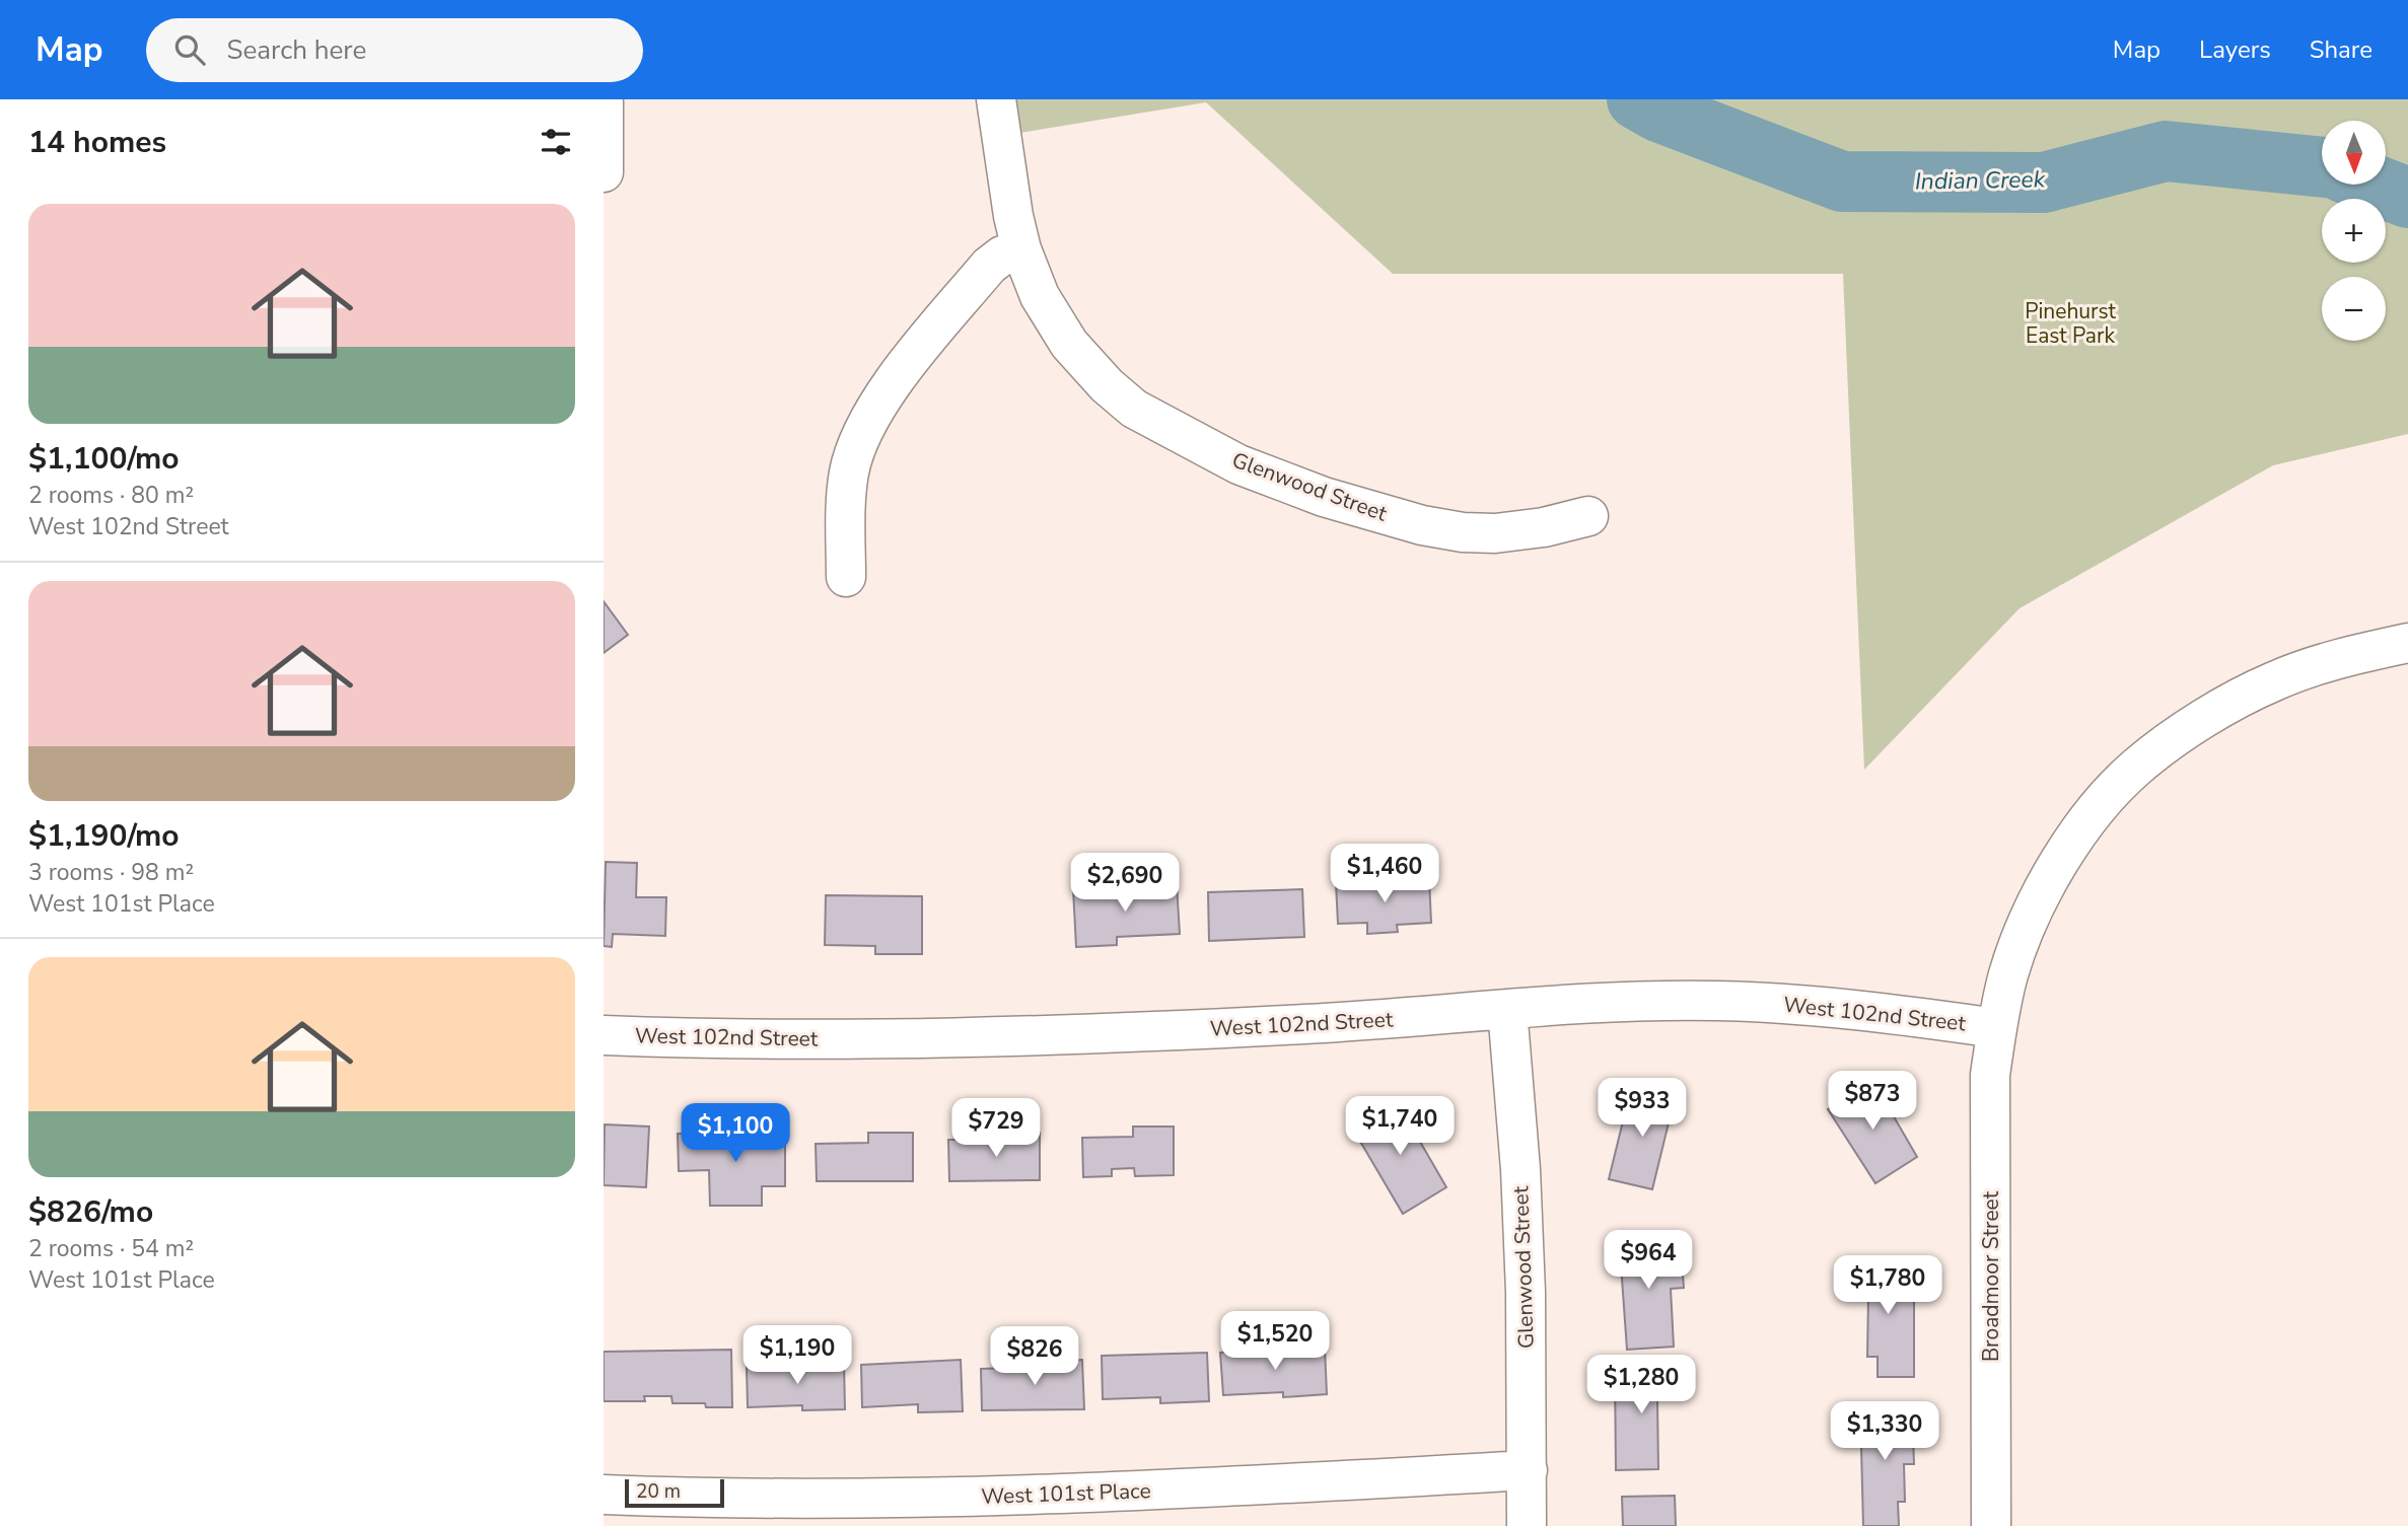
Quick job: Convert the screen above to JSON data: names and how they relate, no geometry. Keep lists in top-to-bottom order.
{
  "streets": {
    "street": [
      "Glenwood Street",
      "West 102nd Street",
      "Broadmoor Street",
      "West 101st Place"
    ]
  },
  "crossings": [
    ["Glenwood Street", "West 102nd Street"],
    ["Glenwood Street", "West 101st Place"],
    ["West 102nd Street", "Broadmoor Street"]
  ],
  "water": ["Indian Creek"],
  "parks": ["Pinehurst East Park"],
  "scale_bar": "20 m",
  "north": "bottom",
  "page": {
    "header": "Map",
    "search": "Search here",
    "nav": ["Map", "Layers", "Share"],
    "heading": "14 homes",
    "map_buttons": ["+", "−"],
    "list": [
      {
        "name": "$1,100/mo",
        "note": "2 rooms · 80 m² · West 102nd Street"
      },
      {
        "name": "$1,190/mo",
        "note": "3 rooms · 98 m² · West 101st Place"
      },
      {
        "name": "$826/mo",
        "note": "2 rooms · 54 m² · West 101st Place"
      }
    ],
    "price": [
      "$1,460",
      "$2,690",
      "$873",
      "$933",
      "$1,740",
      "$729",
      "$1,100",
      "$964",
      "$1,780",
      "$1,520",
      "$1,190",
      "$826",
      "$1,280",
      "$1,330"
    ],
    "scale": "20 m"
  }
}
